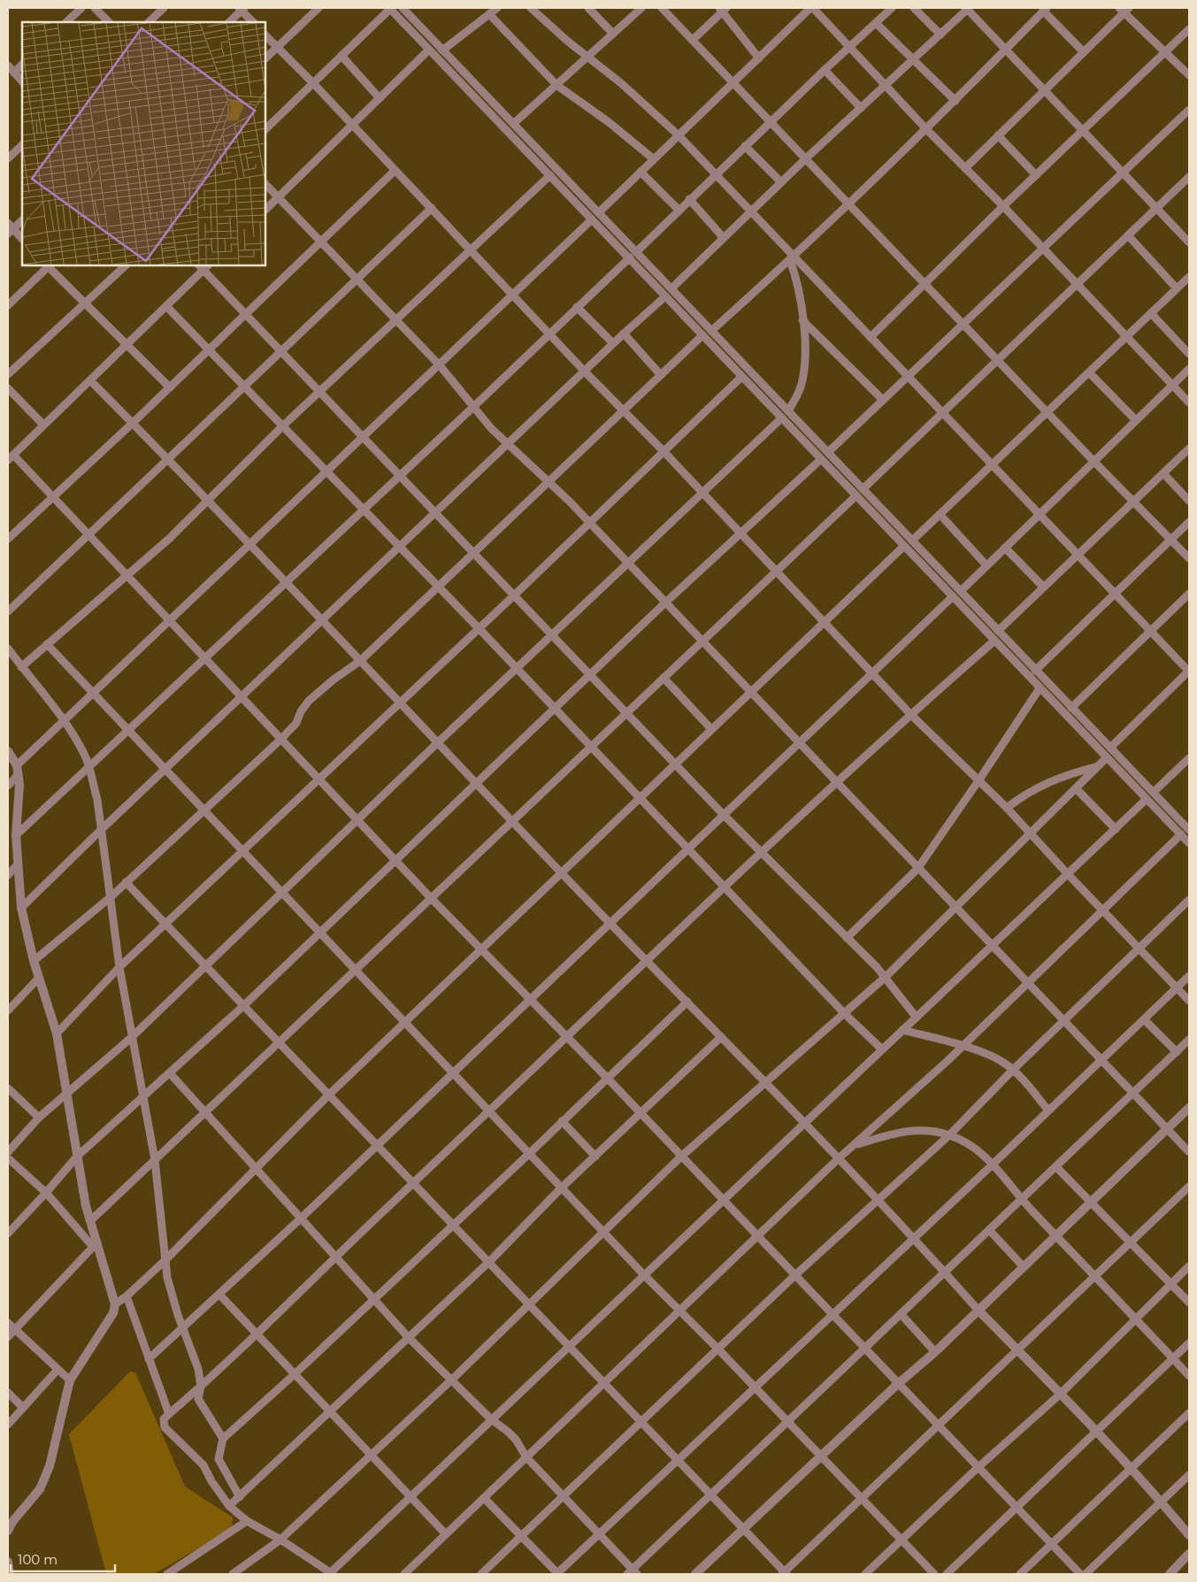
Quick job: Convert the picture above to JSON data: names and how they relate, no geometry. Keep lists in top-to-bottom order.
{
  "scale_bar": "100 m"
}
